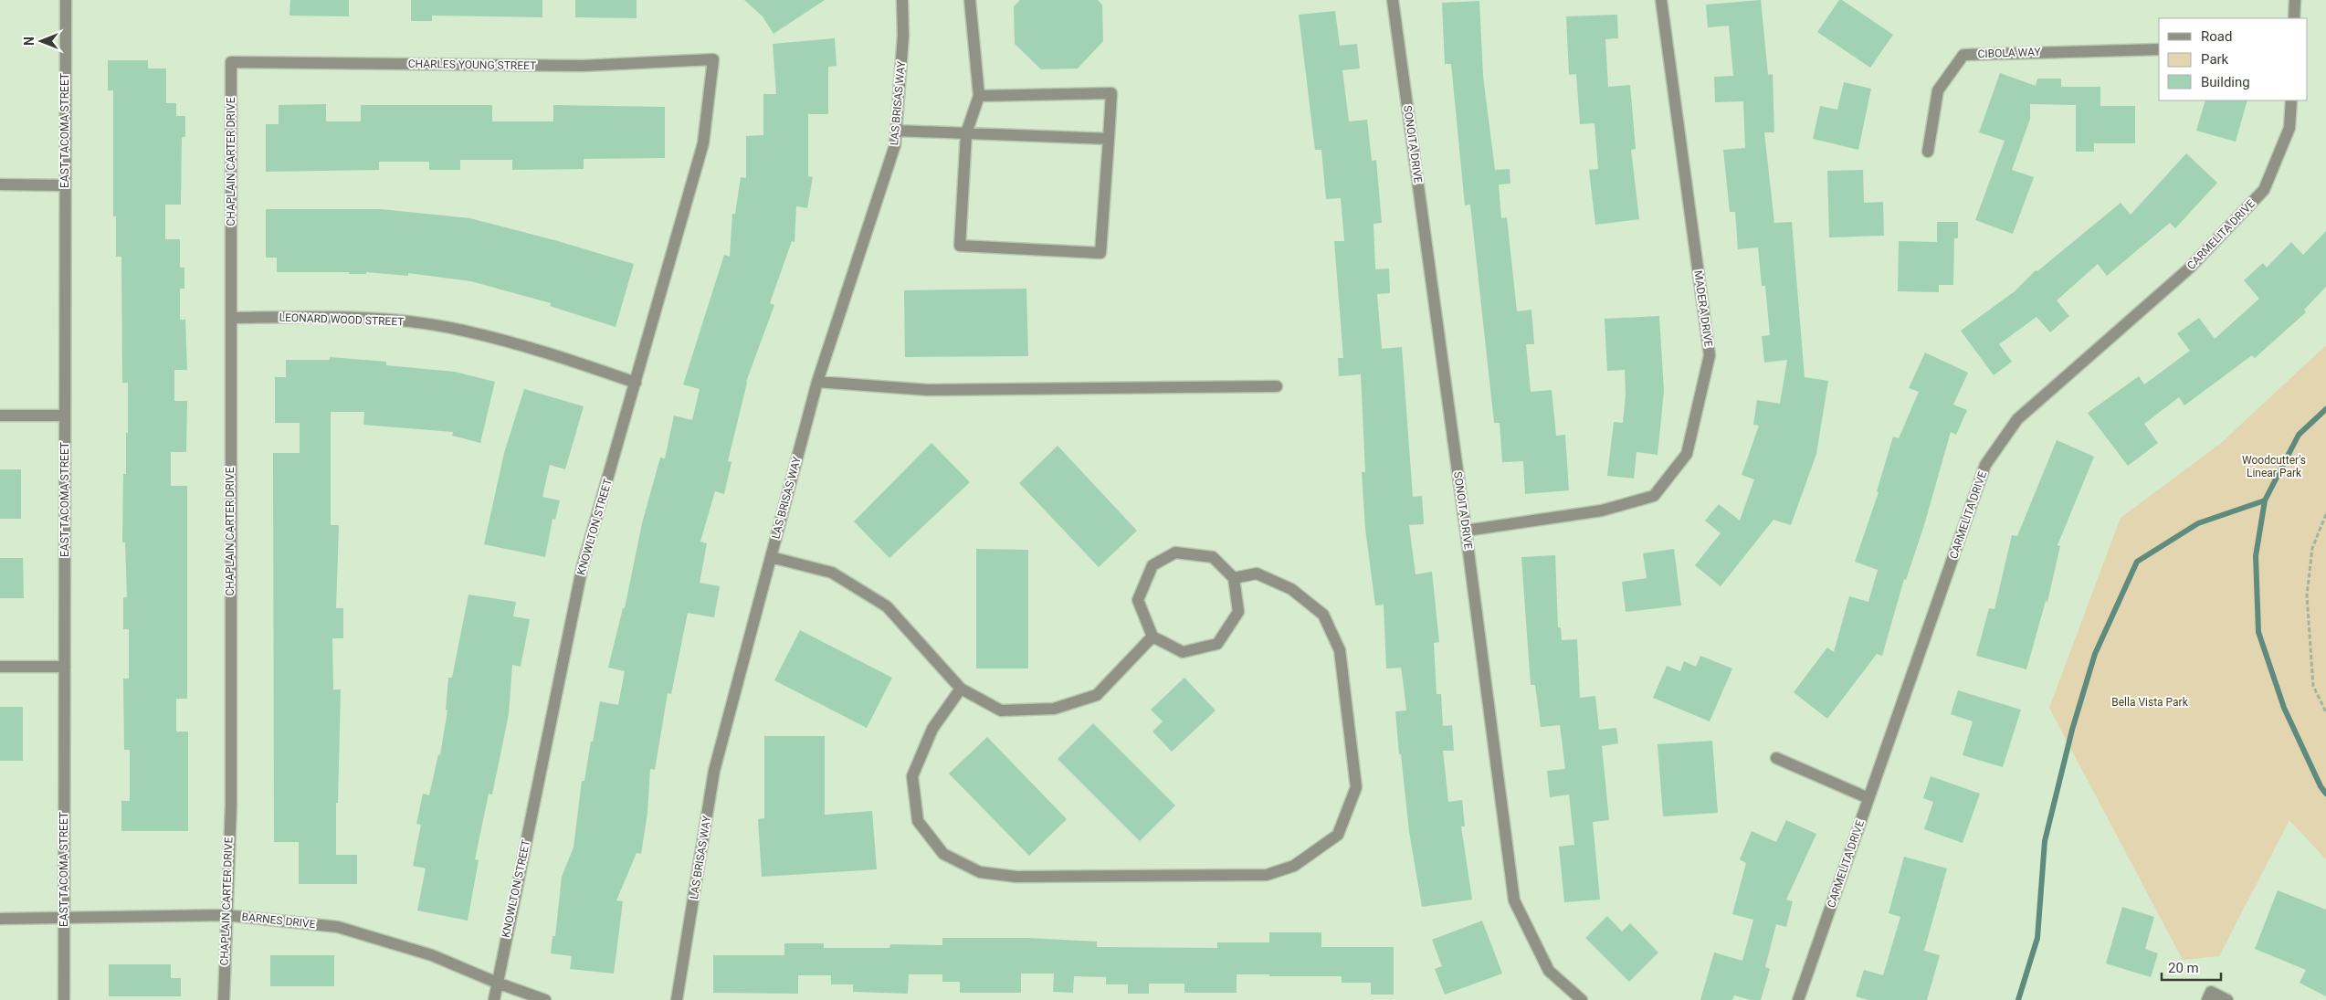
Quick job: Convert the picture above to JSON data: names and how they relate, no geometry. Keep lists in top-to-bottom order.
{
  "streets": {
    "street": [
      "CIBOLA WAY",
      "CHARLES YOUNG STREET",
      "LAS BRISAS WAY",
      "EAST TACOMA STREET",
      "SONOITA DRIVE",
      "CHAPLAIN CARTER DRIVE",
      "CARMELITA DRIVE",
      "MADERA DRIVE",
      "LEONARD WOOD STREET",
      "KNOWLTON STREET",
      "BARNES DRIVE"
    ]
  },
  "crossings": [
    ["CHARLES YOUNG STREET", "CHAPLAIN CARTER DRIVE"],
    ["CHARLES YOUNG STREET", "KNOWLTON STREET"],
    ["EAST TACOMA STREET", "BARNES DRIVE"],
    ["SONOITA DRIVE", "MADERA DRIVE"],
    ["CHAPLAIN CARTER DRIVE", "LEONARD WOOD STREET"],
    ["CHAPLAIN CARTER DRIVE", "BARNES DRIVE"],
    ["LEONARD WOOD STREET", "KNOWLTON STREET"],
    ["KNOWLTON STREET", "BARNES DRIVE"]
  ],
  "parks": ["Woodcutter's Linear Park", "Bella Vista Park"],
  "legend": ["Road", "Park", "Building"],
  "scale_bar": "20 m",
  "north": "left"
}
